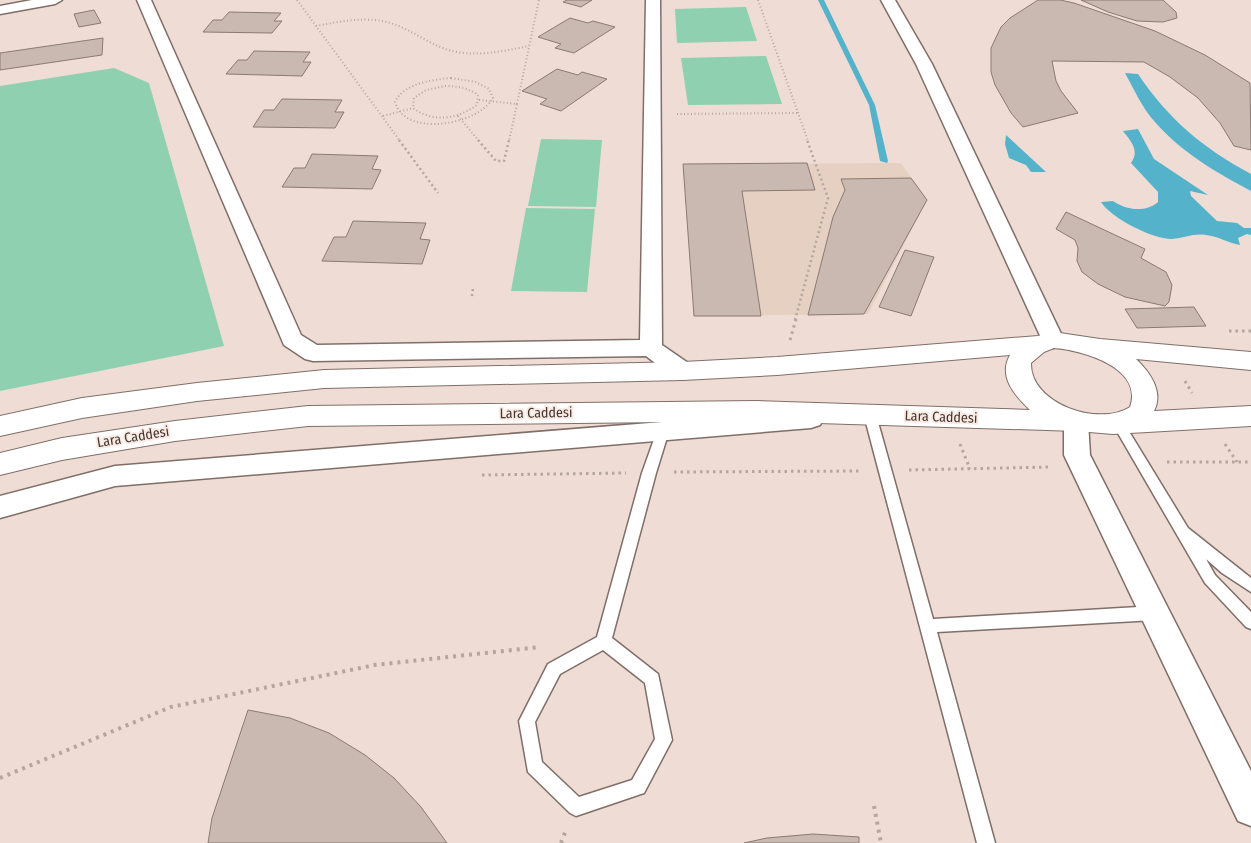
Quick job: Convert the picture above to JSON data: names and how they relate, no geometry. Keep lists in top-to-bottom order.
{
  "streets": {
    "main road": ["Lara Caddesi"]
  }
}
